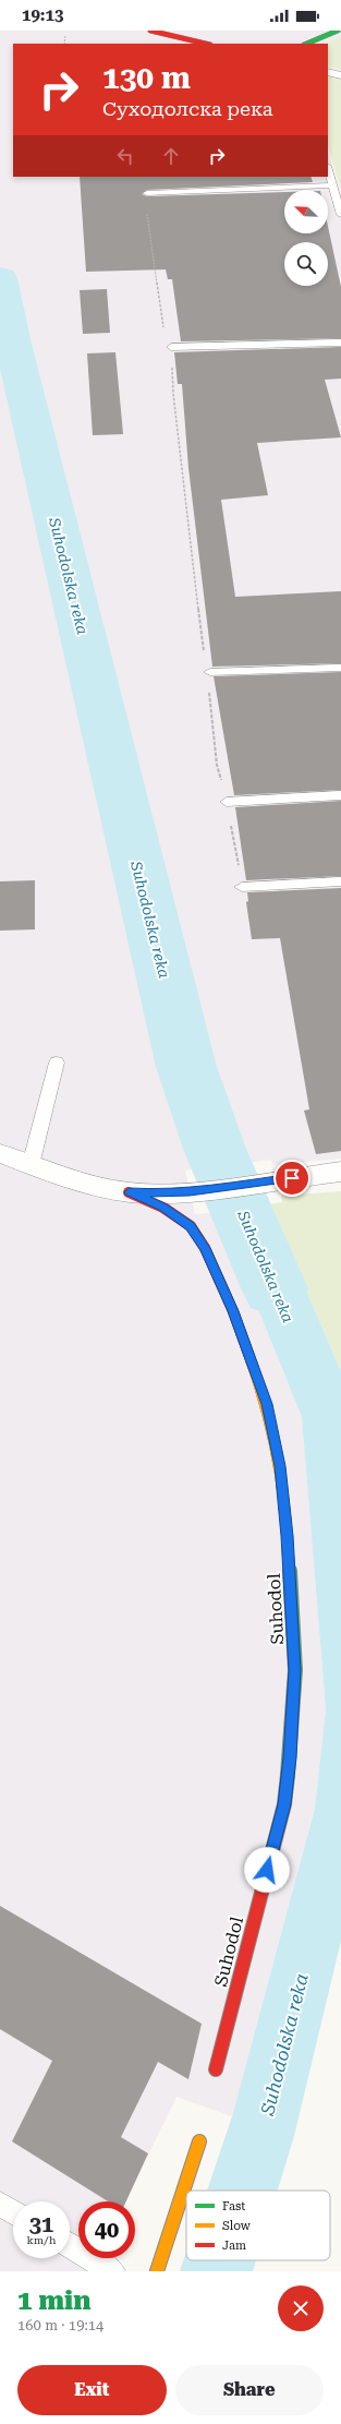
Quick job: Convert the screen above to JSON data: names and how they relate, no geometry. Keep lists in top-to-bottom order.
{
  "streets": {
    "street": ["Suhodol"]
  },
  "water": ["Suhodolska reka"],
  "legend": ["Fast", "Slow", "Jam"],
  "north": "top left",
  "page": {
    "status": "19:13",
    "turn": ["130 m", "Суходолска река"],
    "speed": "31 km/h",
    "limit": "40",
    "heading": ["1 min", "160 m · 19:14"],
    "buttons": ["Exit", "Share"]
  }
}
